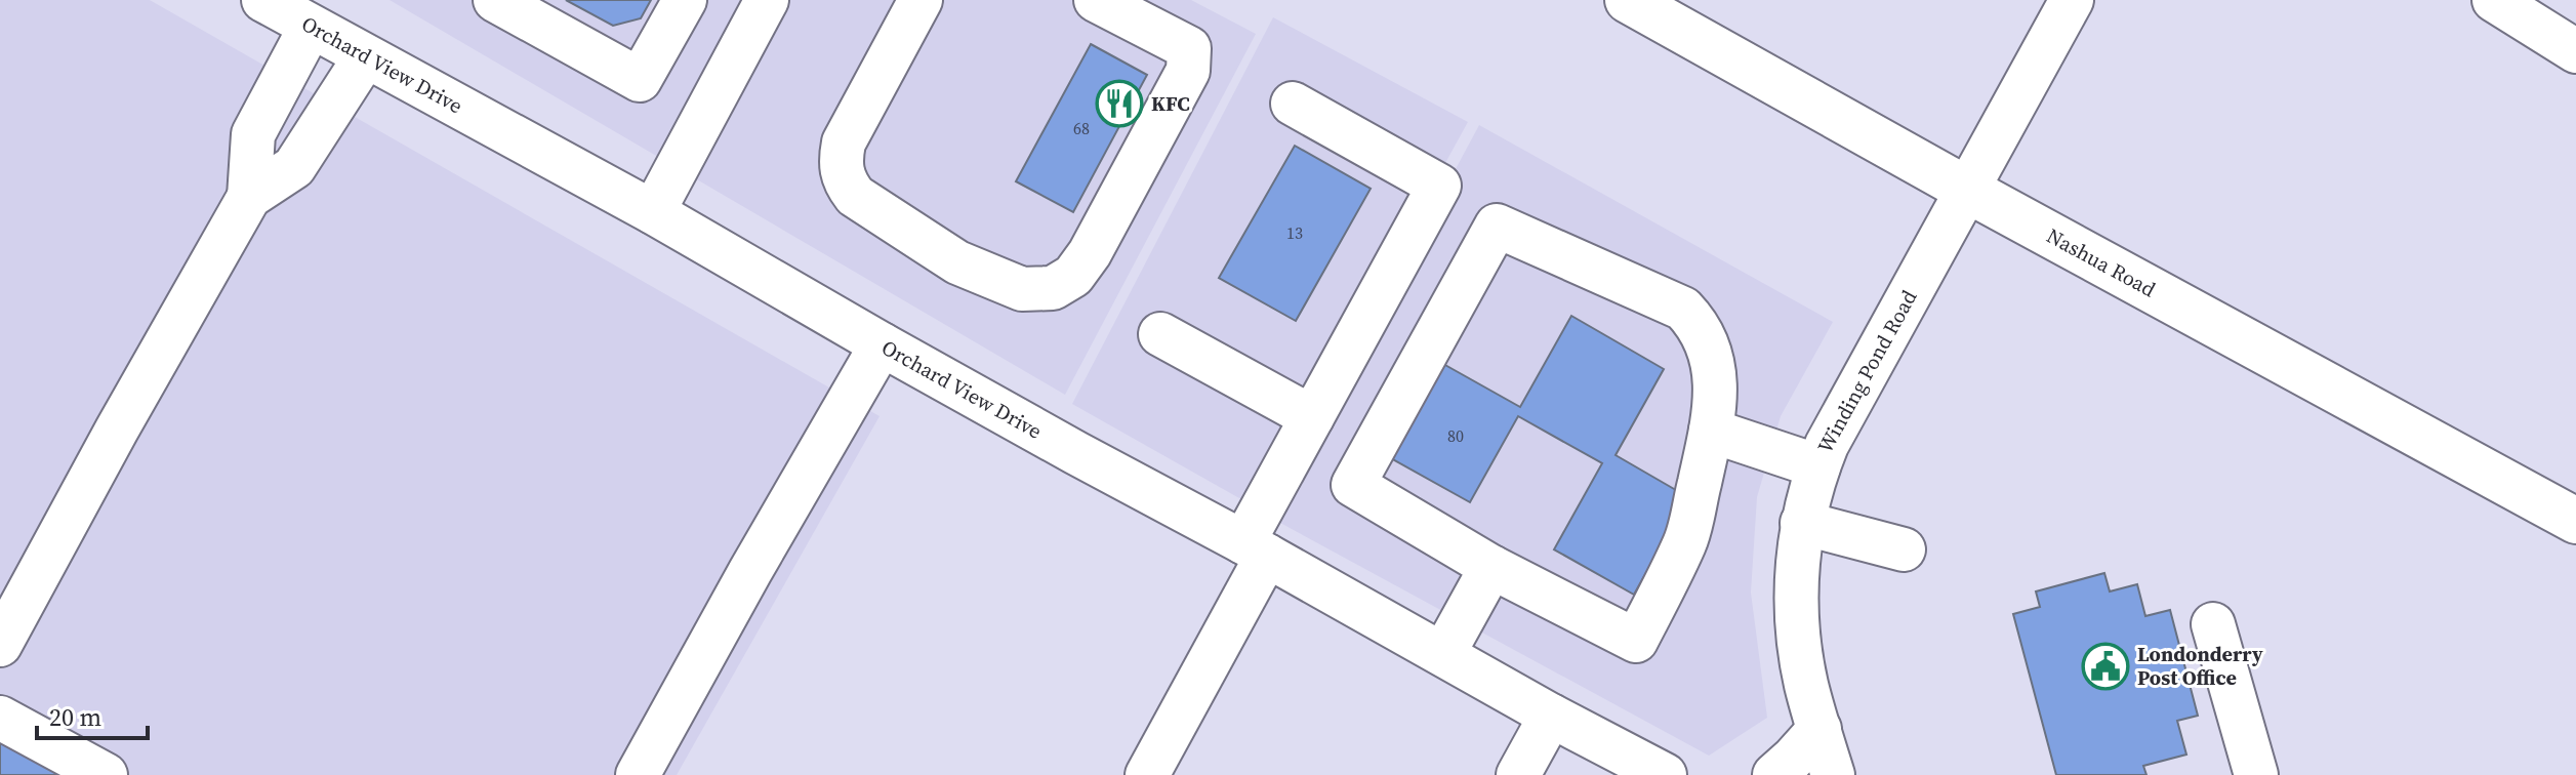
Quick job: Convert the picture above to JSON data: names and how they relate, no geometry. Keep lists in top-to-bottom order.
{
  "streets": {
    "main road": ["Nashua Road"],
    "street": ["Orchard View Drive", "Winding Pond Road"]
  },
  "crossings": [
    ["Nashua Road", "Winding Pond Road"]
  ],
  "places": {
    "restaurant": ["KFC"],
    "public building": ["Londonderry Post Office"]
  },
  "house_numbers": ["68", "13", "80"],
  "scale_bar": "20 m"
}
